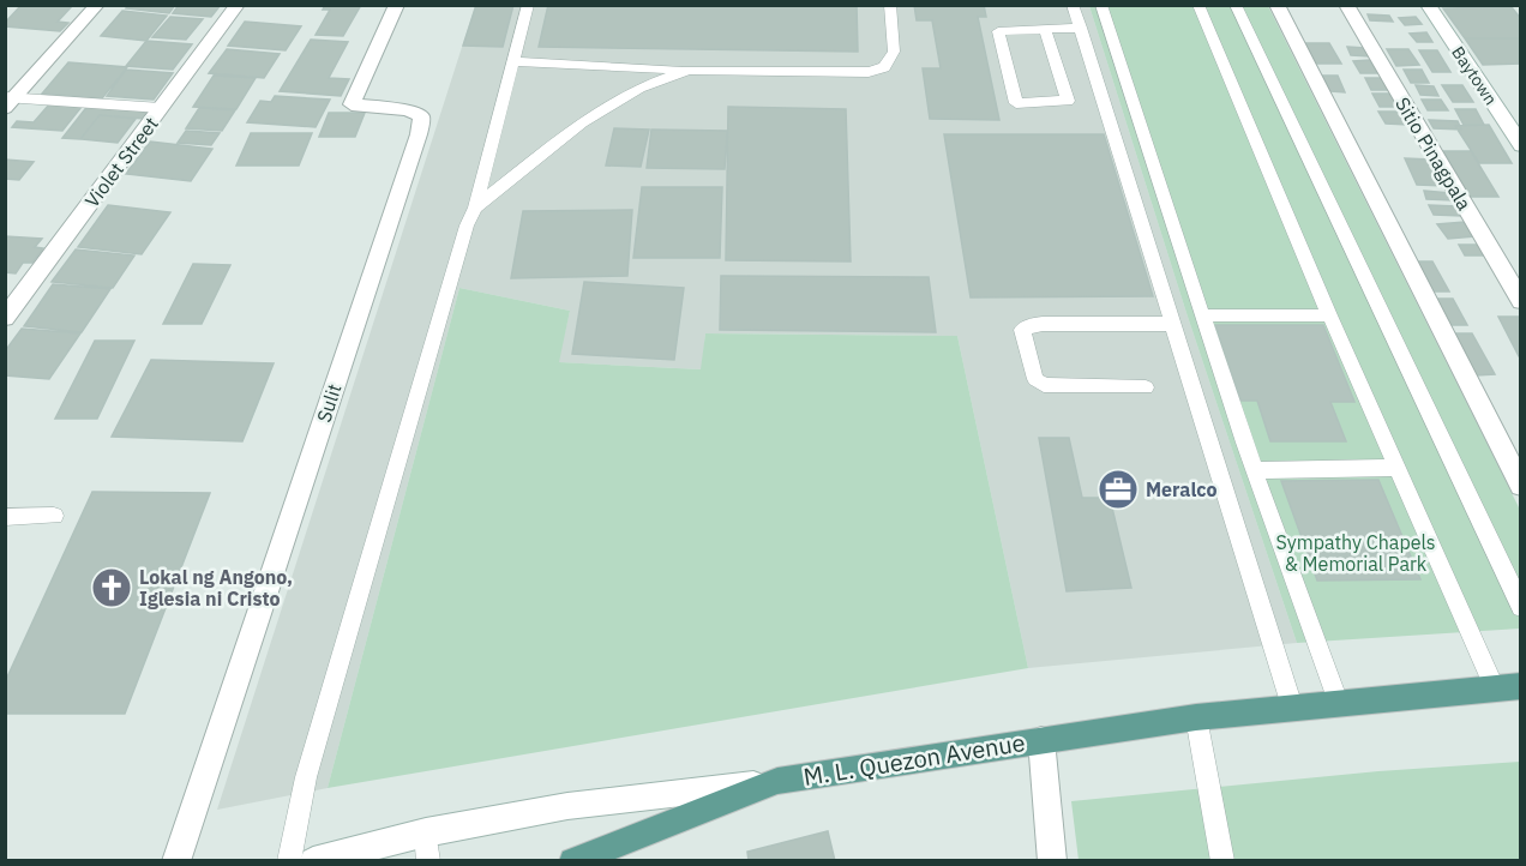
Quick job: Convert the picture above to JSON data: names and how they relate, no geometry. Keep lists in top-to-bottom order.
{
  "streets": {
    "main road": ["M. L. Quezon Avenue"],
    "street": [
      "Baytown",
      "Sitio Pinagpala",
      "Violet Street",
      "Sulit"
    ]
  },
  "parks": ["Sympathy Chapels & Memorial Park"],
  "places": {
    "office": ["Meralco"],
    "church": ["Lokal ng Angono, Iglesia ni Cristo"]
  }
}
